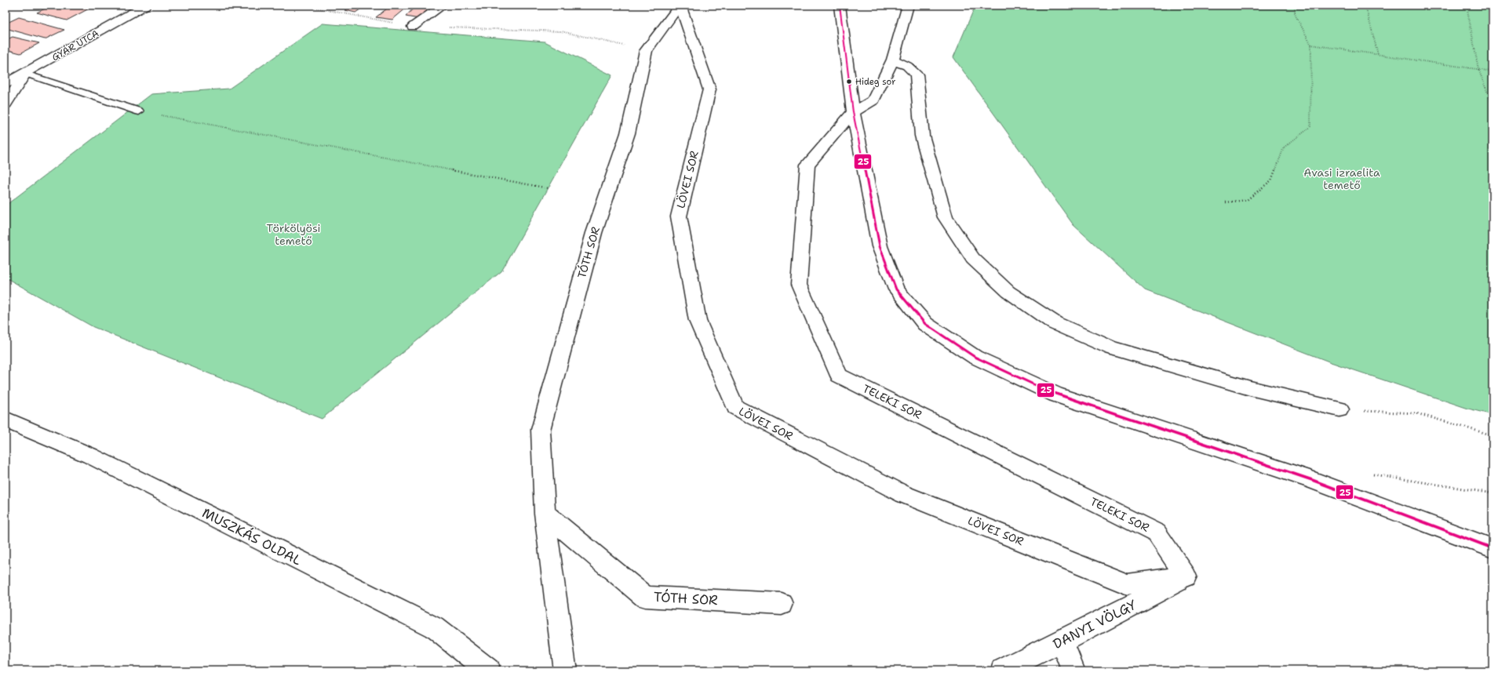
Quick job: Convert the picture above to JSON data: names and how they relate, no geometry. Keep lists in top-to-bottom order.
{
  "streets": {
    "street": [
      "GYÁR UTCA",
      "LÖVEI SOR",
      "TÓTH SOR",
      "TELEKI SOR",
      "MUSZKÁS OLDAL",
      "DANYI VÖLGY"
    ]
  },
  "crossings": [
    ["LÖVEI SOR", "TÓTH SOR"],
    ["LÖVEI SOR", "TELEKI SOR"],
    ["LÖVEI SOR", "DANYI VÖLGY"],
    ["TELEKI SOR", "DANYI VÖLGY"]
  ],
  "parks": ["Avasi izraelita temető", "Törkölyösi temető"],
  "places": ["Hideg sor"],
  "lines": ["transit line 25"]
}
